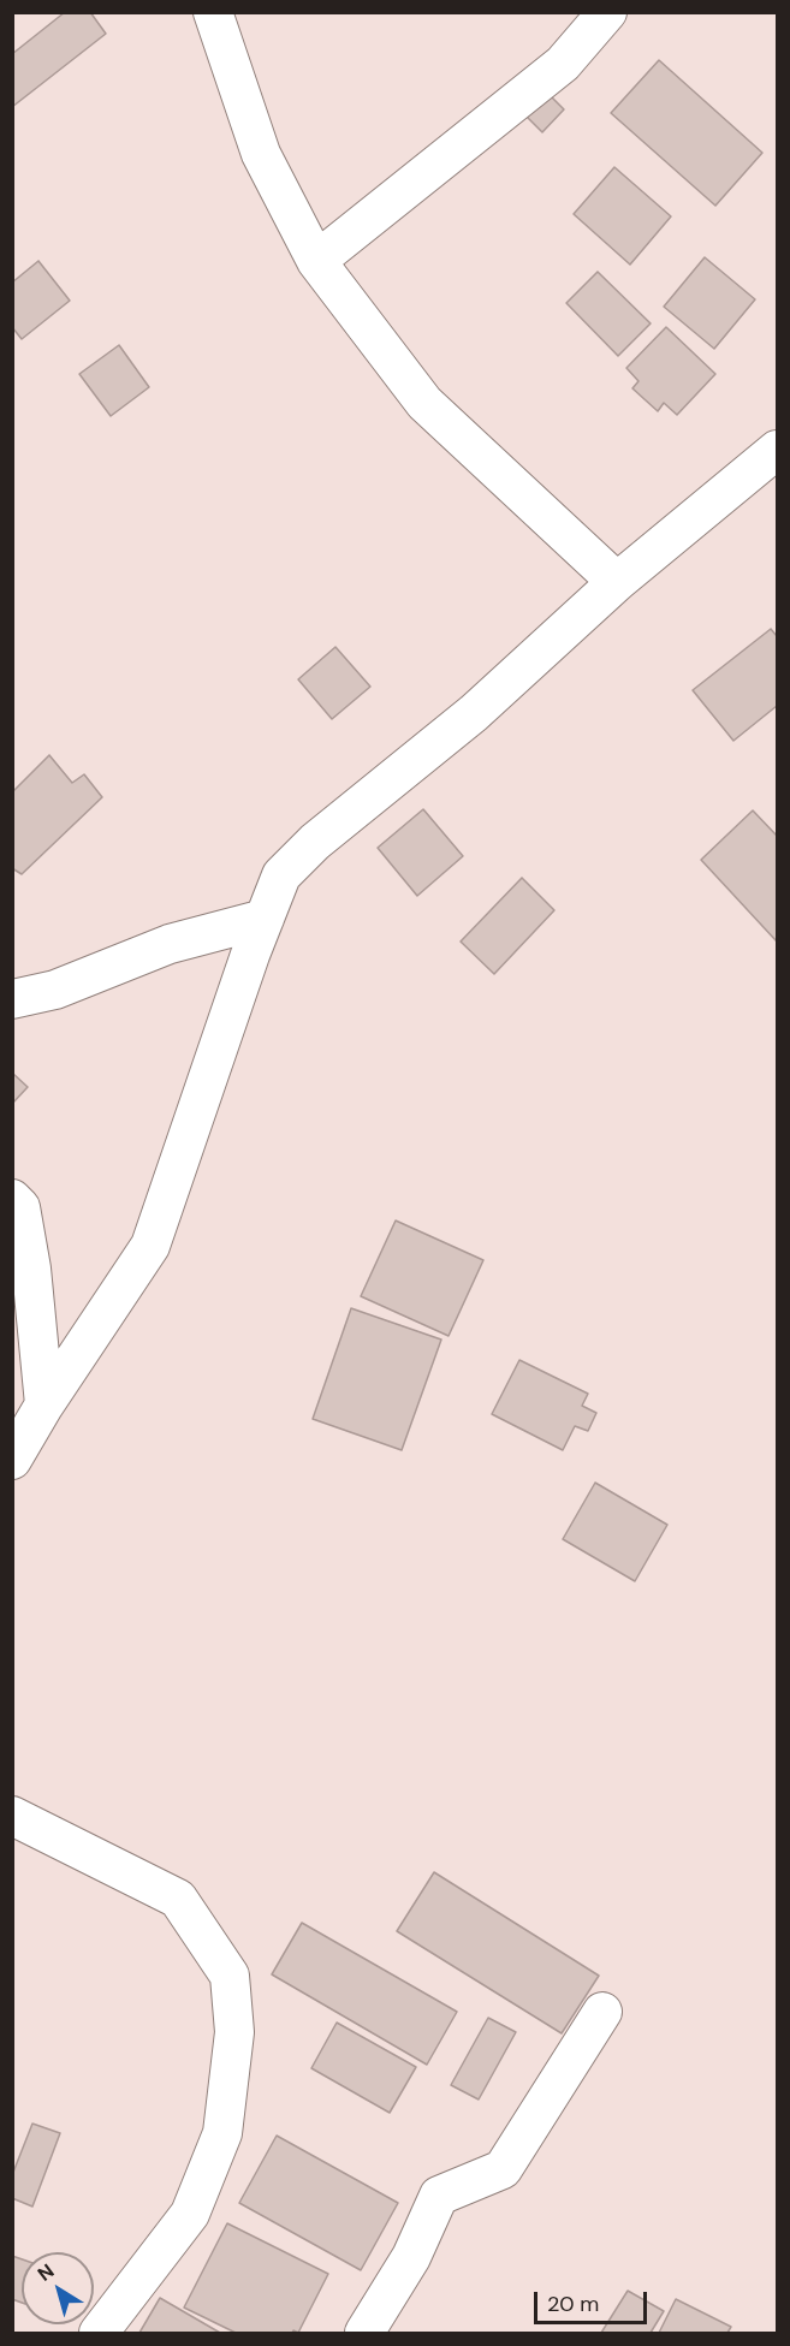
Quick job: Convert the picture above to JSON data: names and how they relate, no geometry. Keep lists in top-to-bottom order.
{
  "scale_bar": "20 m",
  "north": "top left"
}
